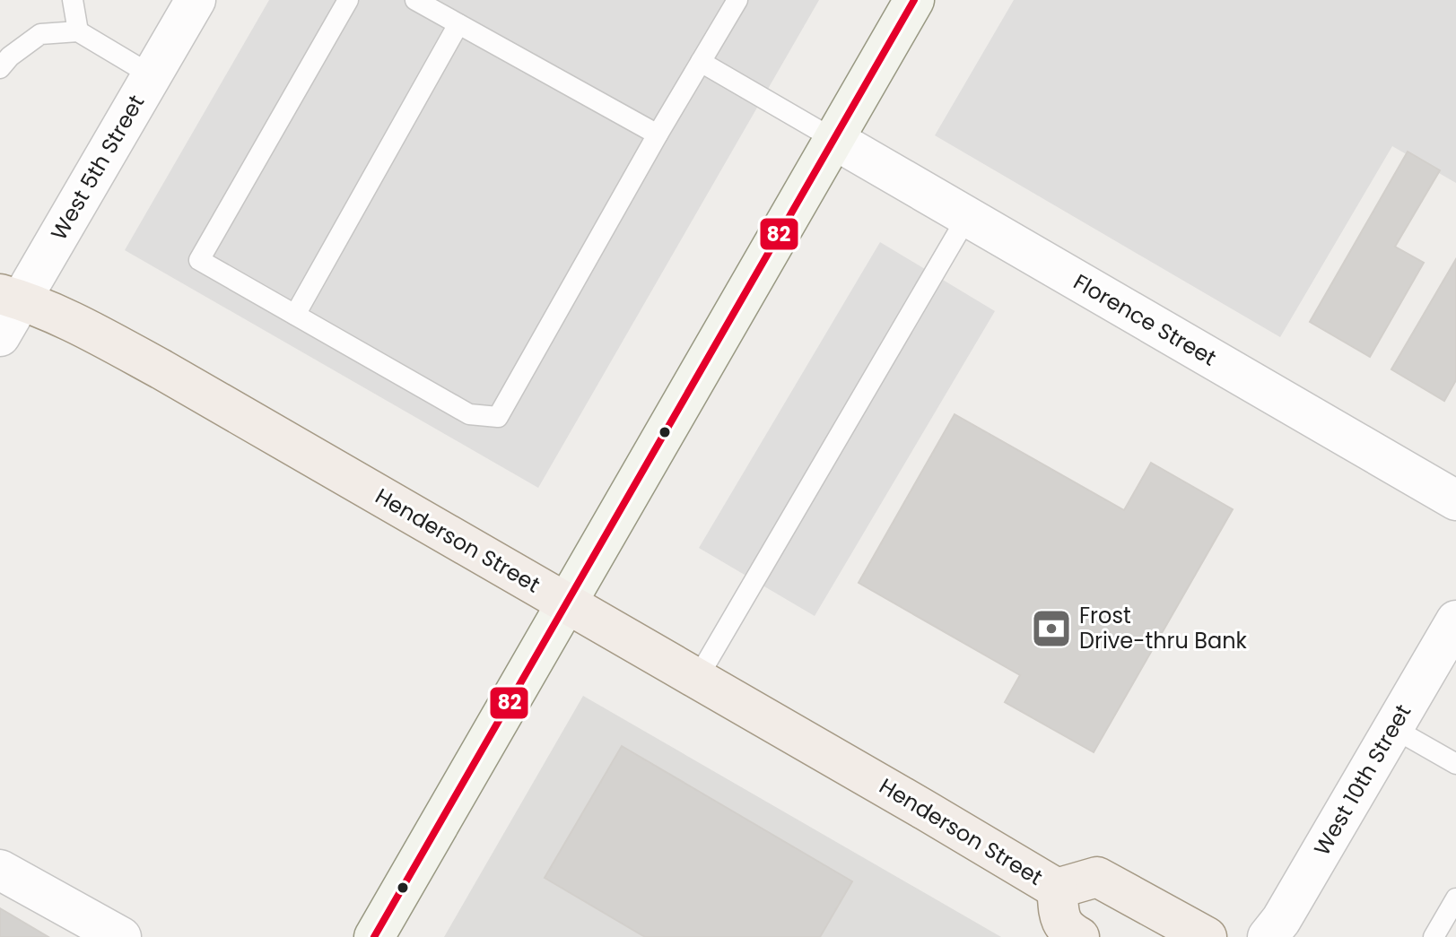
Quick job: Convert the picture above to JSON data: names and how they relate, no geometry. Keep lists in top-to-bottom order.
{
  "streets": {
    "main road": ["Henderson Street"],
    "street": ["West 5th Street", "Florence Street", "West 10th Street"]
  },
  "crossings": [
    ["West 5th Street", "Henderson Street"]
  ],
  "places": {
    "bank": ["Frost Drive-thru Bank"]
  },
  "lines": ["transit line 82"]
}
